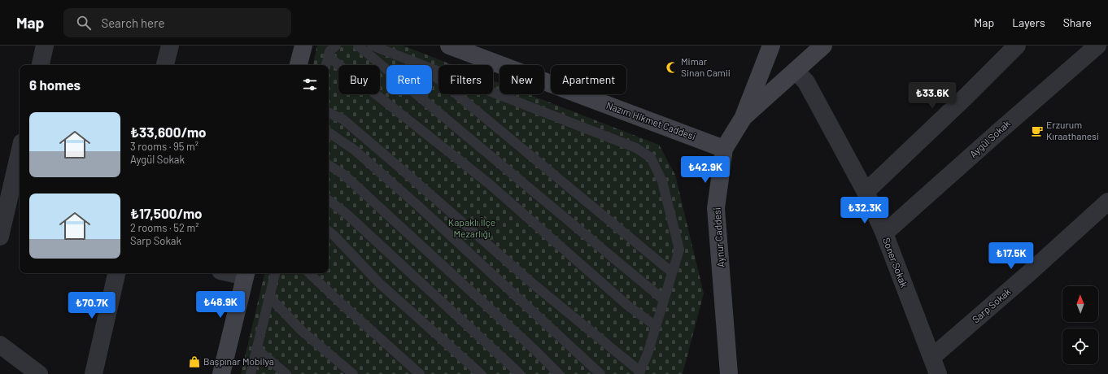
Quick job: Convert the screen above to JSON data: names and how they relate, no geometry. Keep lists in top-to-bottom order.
{
  "streets": {
    "street": [
      "Nazım Hikmet Caddesi",
      "Aygül Sokak",
      "Aynur Caddesi",
      "Soner Sokak",
      "Sarp Sokak"
    ]
  },
  "crossings": [
    ["Nazım Hikmet Caddesi", "Aynur Caddesi"],
    ["Aygül Sokak", "Soner Sokak"],
    ["Aynur Caddesi", "Soner Sokak"],
    ["Soner Sokak", "Sarp Sokak"]
  ],
  "parks": ["Kapaklı İlçe Mezarlığı"],
  "places": {
    "mosque": ["Mimar Sinan Camii"],
    "cafe": ["Erzurum Kıraathanesi"],
    "shop": ["Başpınar Mobilya"]
  },
  "north": "top",
  "page": {
    "header": "Map",
    "search": "Search here",
    "nav": ["Map", "Layers", "Share"],
    "chip": [
      "Buy",
      "Rent",
      "Filters",
      "New",
      "Apartment"
    ],
    "heading": "6 homes",
    "price": [
      "₺33.6K",
      "₺42.9K",
      "₺32.3K",
      "₺17.5K",
      "₺48.9K",
      "₺70.7K"
    ],
    "list": [
      {
        "name": "₺33,600/mo",
        "note": "3 rooms · 95 m² · Aygül Sokak"
      },
      {
        "name": "₺17,500/mo",
        "note": "2 rooms · 52 m² · Sarp Sokak"
      }
    ]
  }
}
